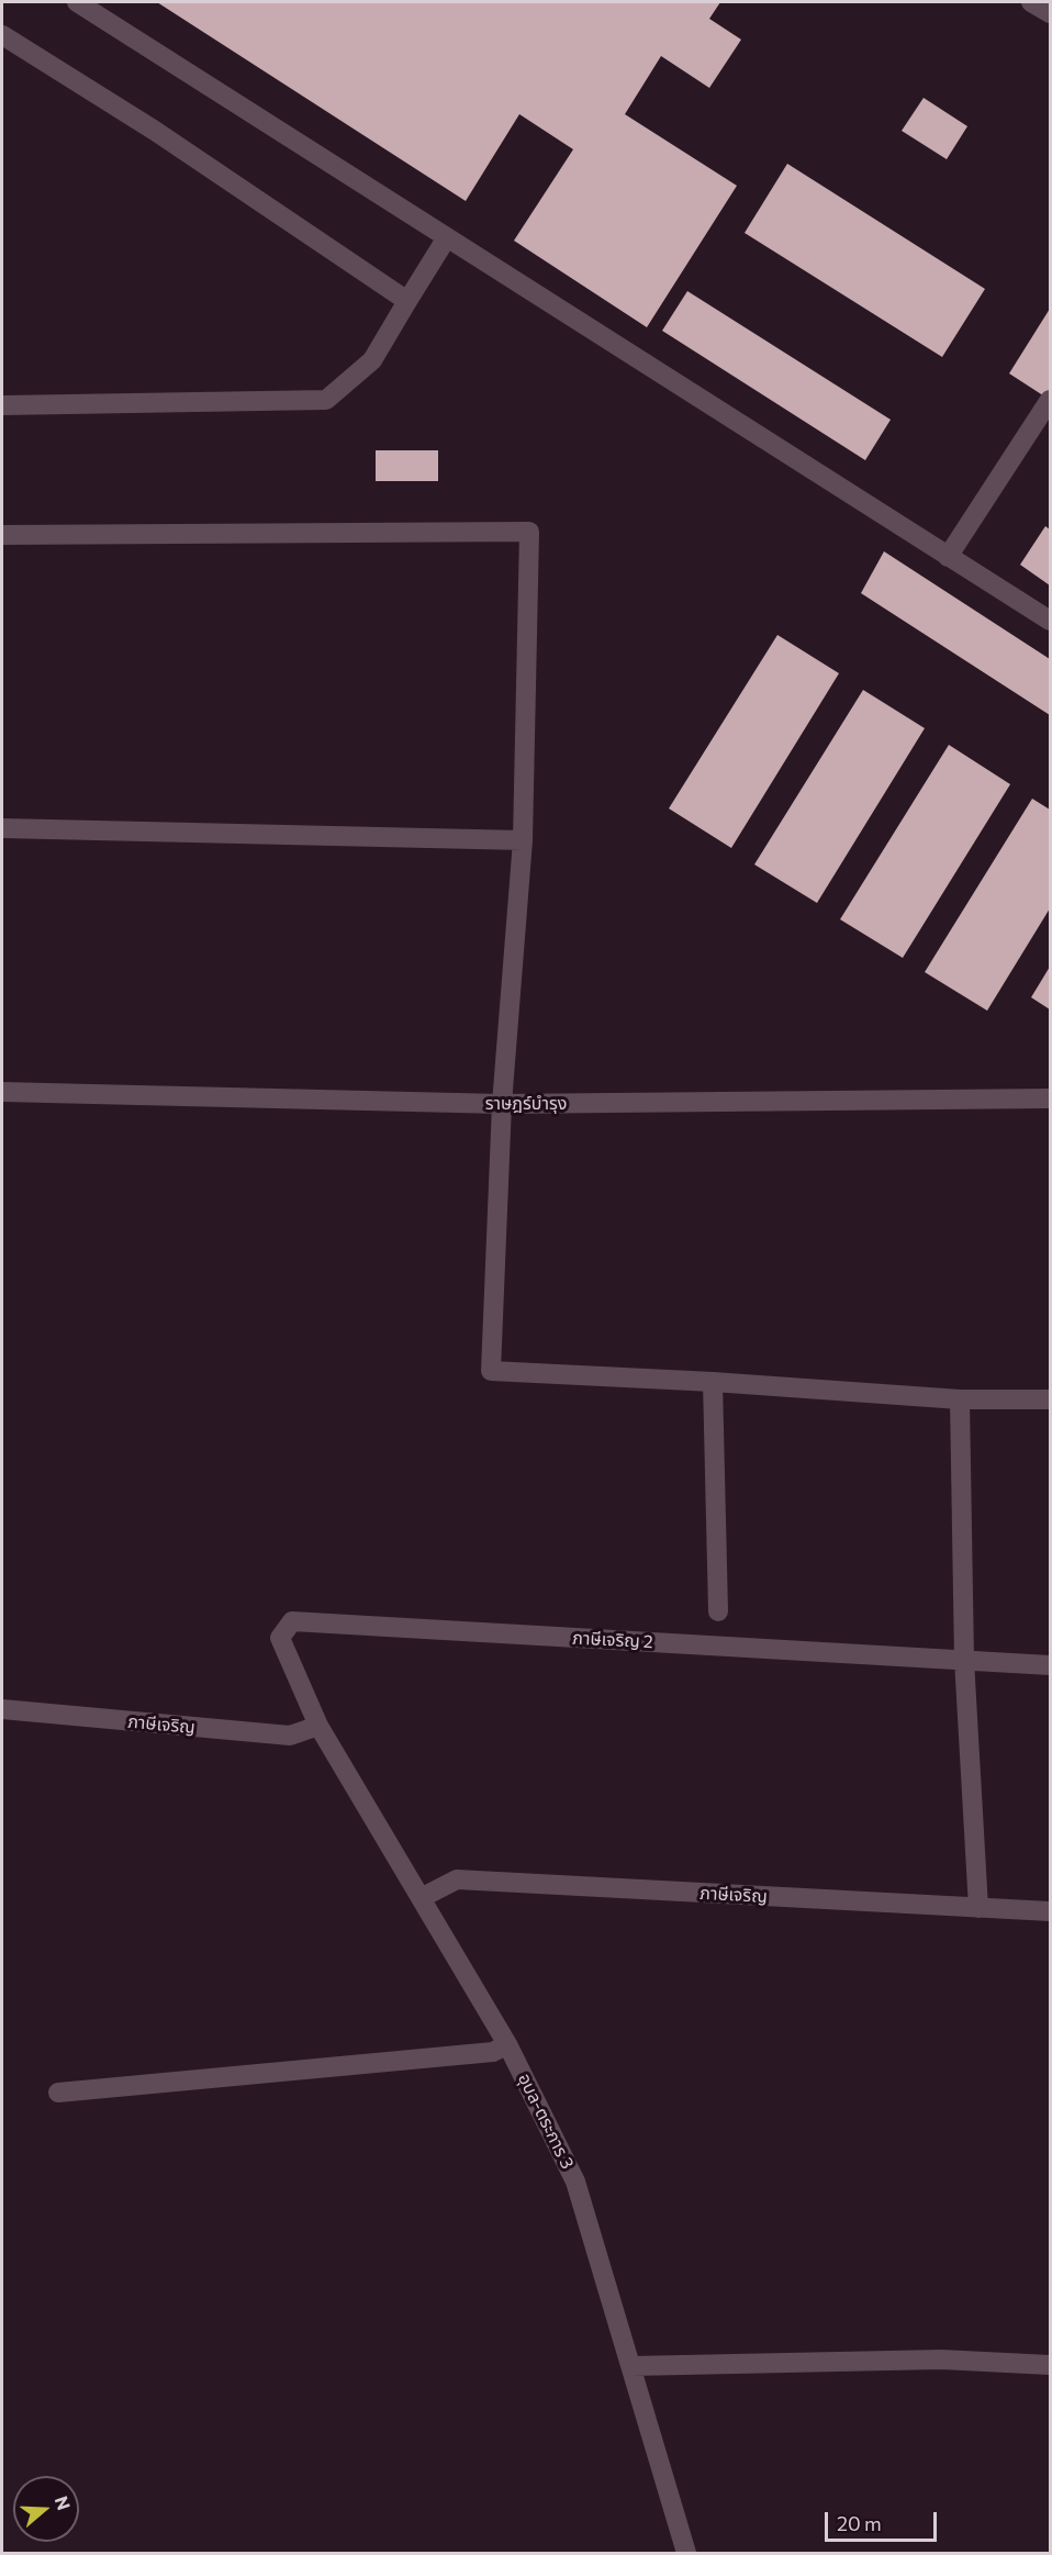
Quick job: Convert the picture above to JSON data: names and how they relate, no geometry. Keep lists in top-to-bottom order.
{
  "streets": {
    "street": [
      "ราษฎร์บำรุง",
      "ภาษีเจริญ 2",
      "ภาษีเจริญ",
      "อุบล-ตระการ 3"
    ]
  },
  "crossings": [
    ["ภาษีเจริญ 2", "ภาษีเจริญ"],
    ["ภาษีเจริญ 2", "อุบล-ตระการ 3"],
    ["ภาษีเจริญ", "อุบล-ตระการ 3"]
  ],
  "scale_bar": "20 m",
  "north": "right"
}
